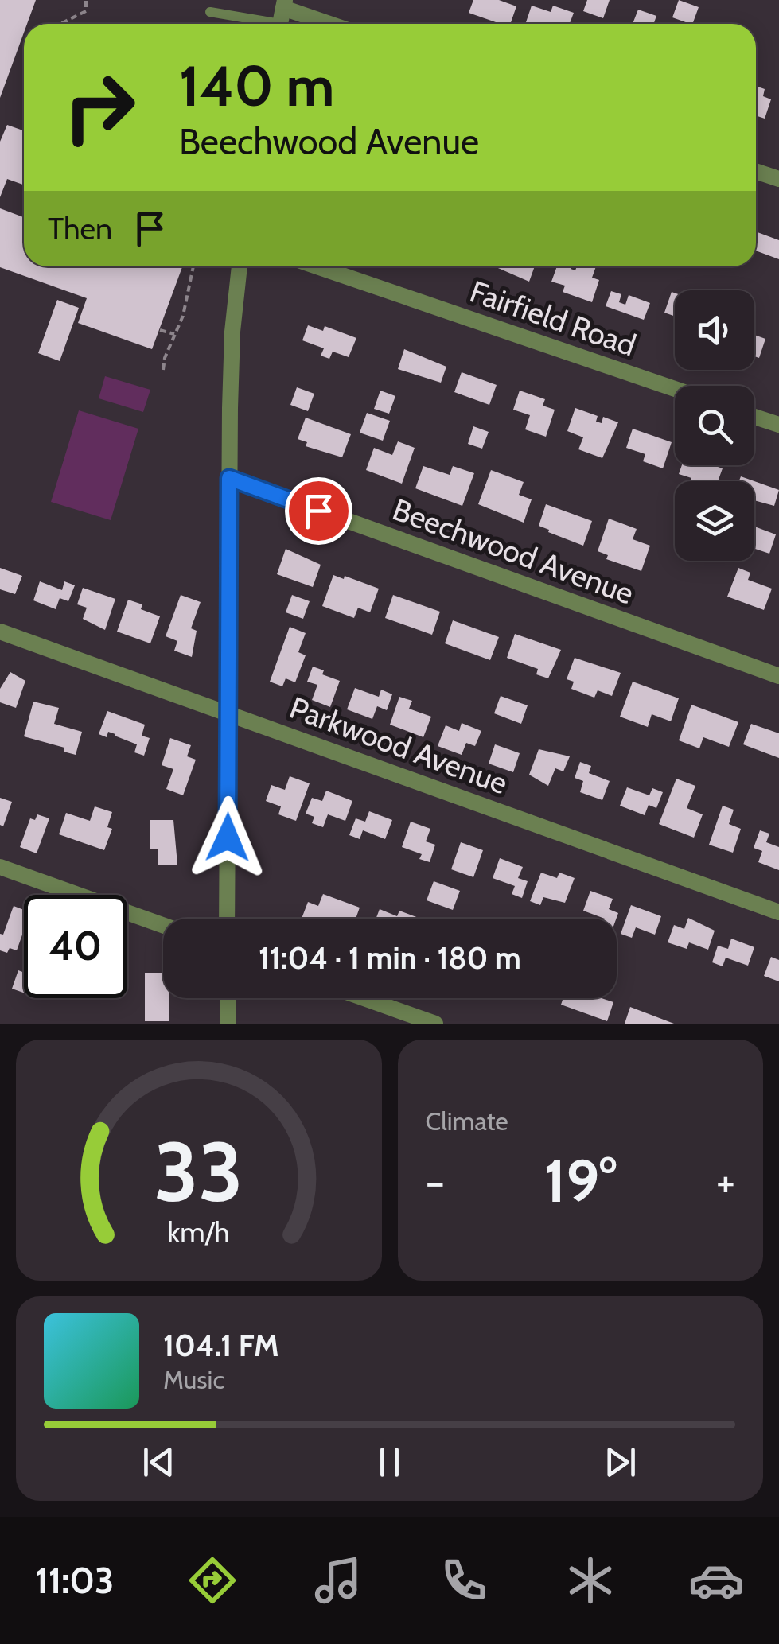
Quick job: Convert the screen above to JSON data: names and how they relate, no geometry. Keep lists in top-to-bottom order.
{
  "streets": {
    "street": ["Fairfield Road", "Beechwood Avenue", "Parkwood Avenue"]
  },
  "page": {
    "turn": ["140 m", "Beechwood Avenue"],
    "then": "Then",
    "limit": "40",
    "trip": "11:04 · 1 min · 180 m",
    "tile": "Climate",
    "heat": ["−", "19°", "+"],
    "song": ["104.1 FM", "Music"],
    "tabs": "11:03",
    "gauge": ["33", "km/h"]
  }
}
